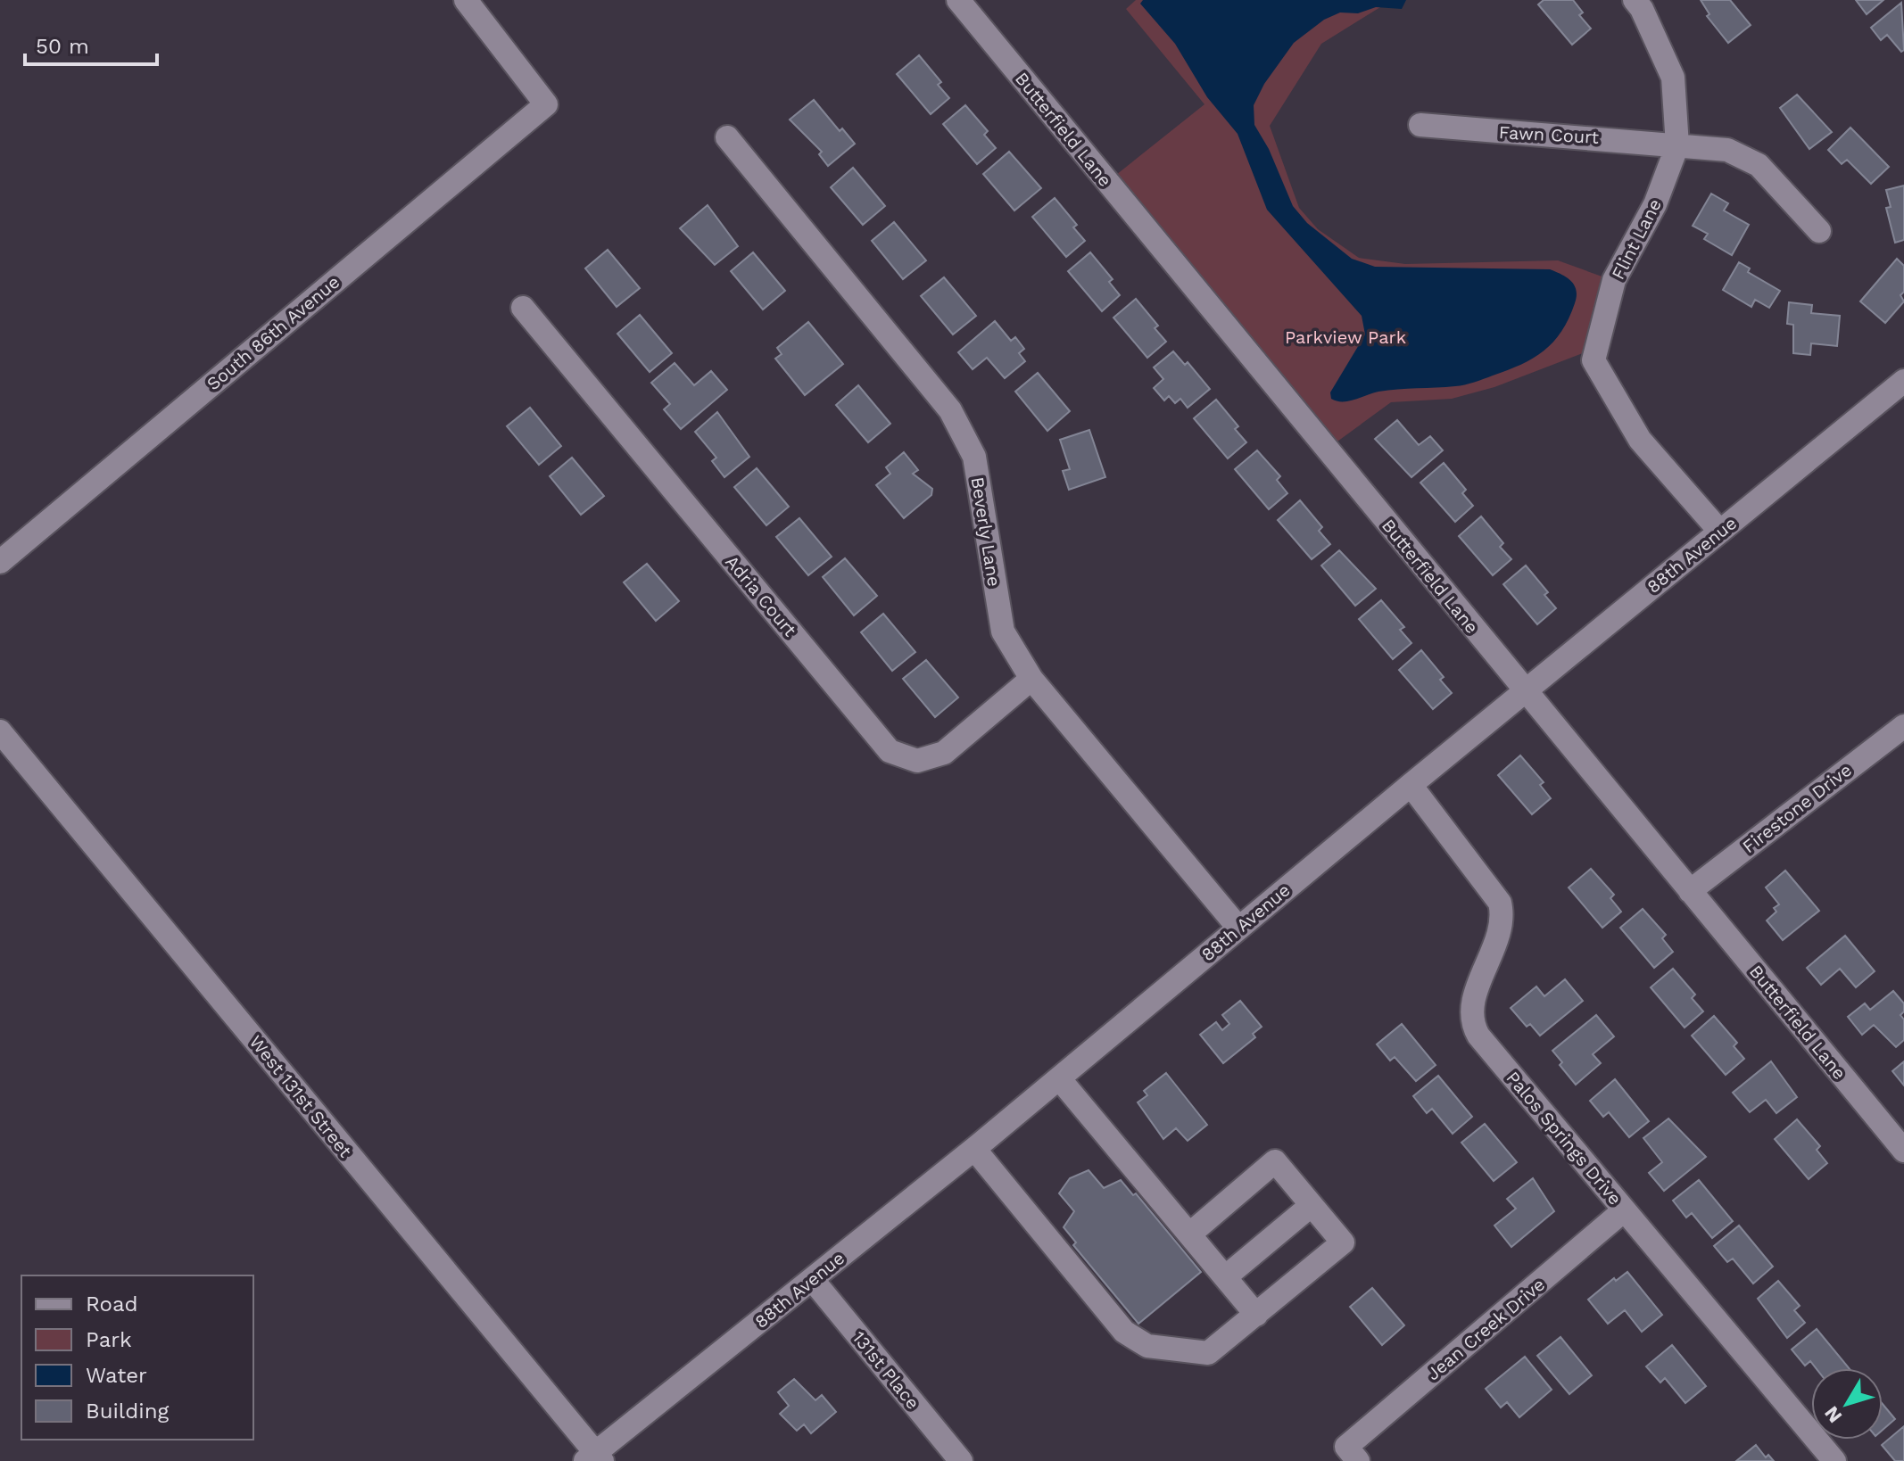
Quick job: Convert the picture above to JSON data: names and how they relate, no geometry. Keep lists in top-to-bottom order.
{
  "streets": {
    "street": [
      "Butterfield Lane",
      "Fawn Court",
      "Flint Lane",
      "South 86th Avenue",
      "Beverly Lane",
      "88th Avenue",
      "Adria Court",
      "Firestone Drive",
      "West 131st Street",
      "Palos Springs Drive",
      "Jean Creek Drive",
      "131st Place"
    ]
  },
  "crossings": [
    ["Butterfield Lane", "88th Avenue"],
    ["Butterfield Lane", "Firestone Drive"],
    ["Fawn Court", "Flint Lane"],
    ["Flint Lane", "88th Avenue"],
    ["Beverly Lane", "88th Avenue"],
    ["Beverly Lane", "Adria Court"],
    ["88th Avenue", "West 131st Street"],
    ["88th Avenue", "Palos Springs Drive"],
    ["88th Avenue", "131st Place"],
    ["Palos Springs Drive", "Jean Creek Drive"]
  ],
  "parks": ["Parkview Park"],
  "legend": [
    "Road",
    "Park",
    "Water",
    "Building"
  ],
  "scale_bar": "50 m",
  "north": "bottom left"
}
